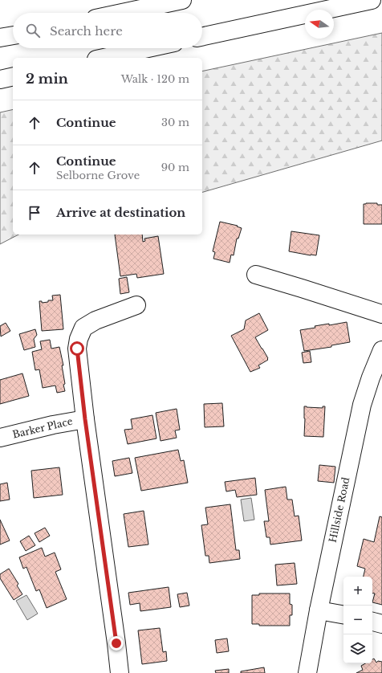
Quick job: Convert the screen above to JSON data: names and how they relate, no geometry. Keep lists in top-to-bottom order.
{
  "streets": {
    "main road": ["Barker Place", "Hillside Road"]
  },
  "north": "left",
  "page": {
    "search": "Search here",
    "heading": ["2 min", "Walk · 120 m"],
    "list": [
      ["Continue", "30 m"],
      ["Continue", "Selborne Grove", "90 m"],
      "Arrive at destination"
    ],
    "map_buttons": ["+", "−"]
  }
}
